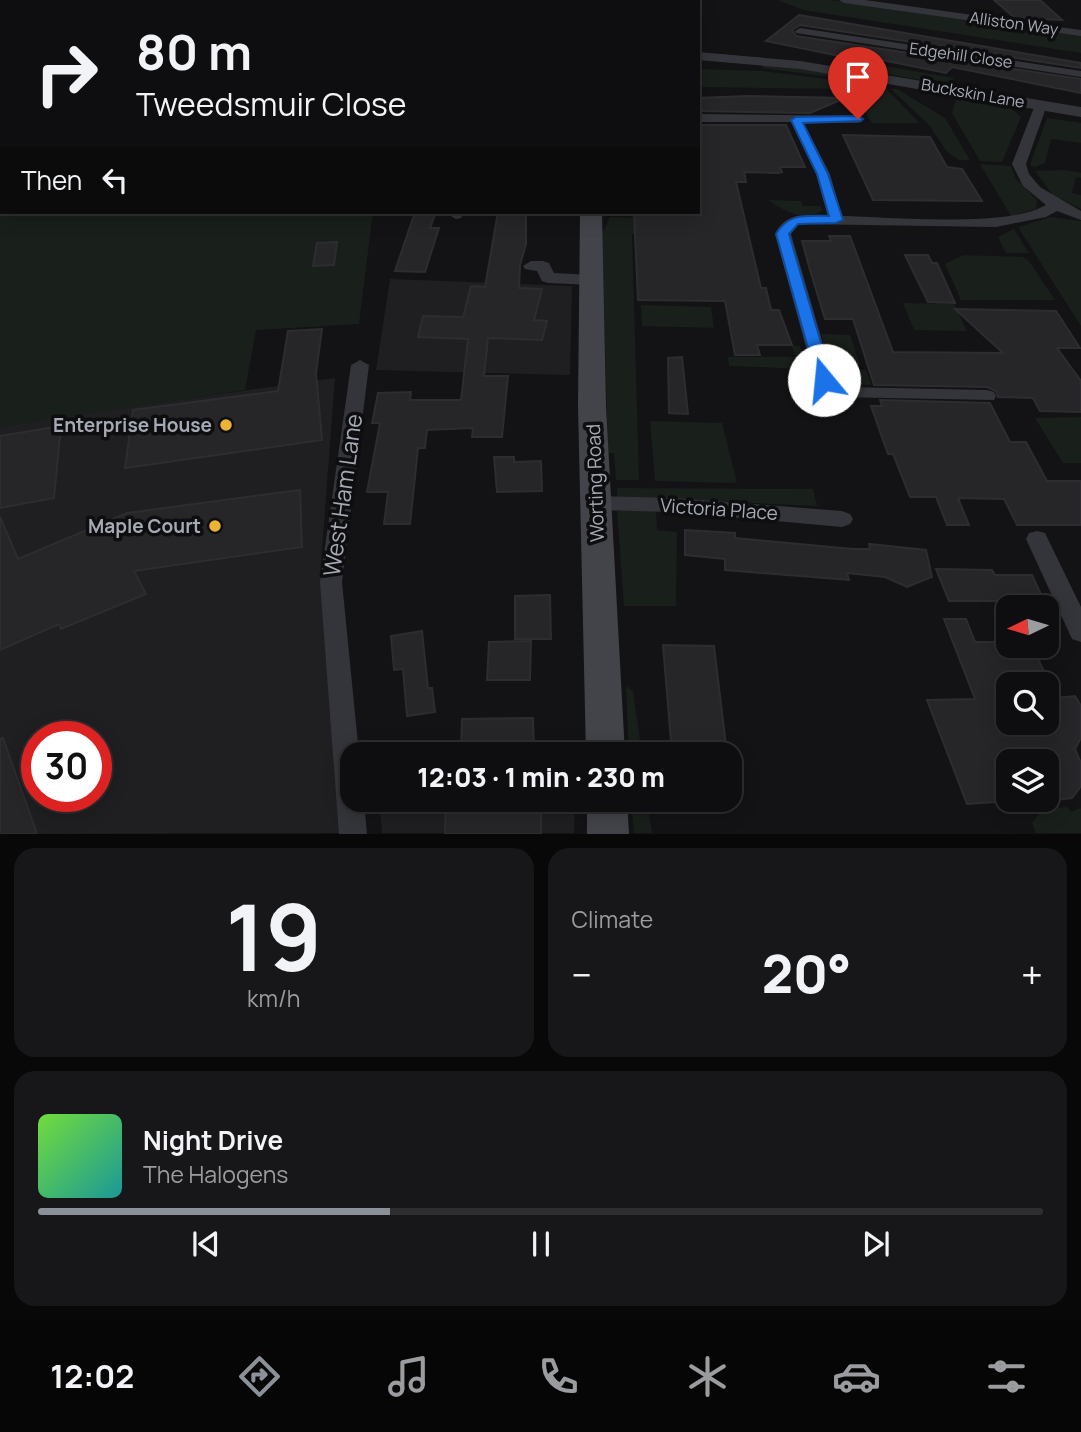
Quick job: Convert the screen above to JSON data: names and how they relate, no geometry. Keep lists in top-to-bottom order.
{
  "streets": {
    "main road": ["Worting Road"],
    "street": [
      "Alliston Way",
      "Edgehill Close",
      "Buckskin Lane",
      "West Ham Lane",
      "Victoria Place"
    ]
  },
  "crossings": [
    ["Worting Road", "Victoria Place"]
  ],
  "places": ["Enterprise House", "Maple Court"],
  "north": "left",
  "page": {
    "turn": ["80 m", "Tweedsmuir Close"],
    "then": "Then",
    "limit": "30",
    "trip": "12:03 · 1 min · 230 m",
    "tile": [
      ["19", "km/h"],
      "Climate"
    ],
    "heat": ["−", "20°", "+"],
    "song": ["Night Drive", "The Halogens"],
    "tabs": "12:02"
  }
}
